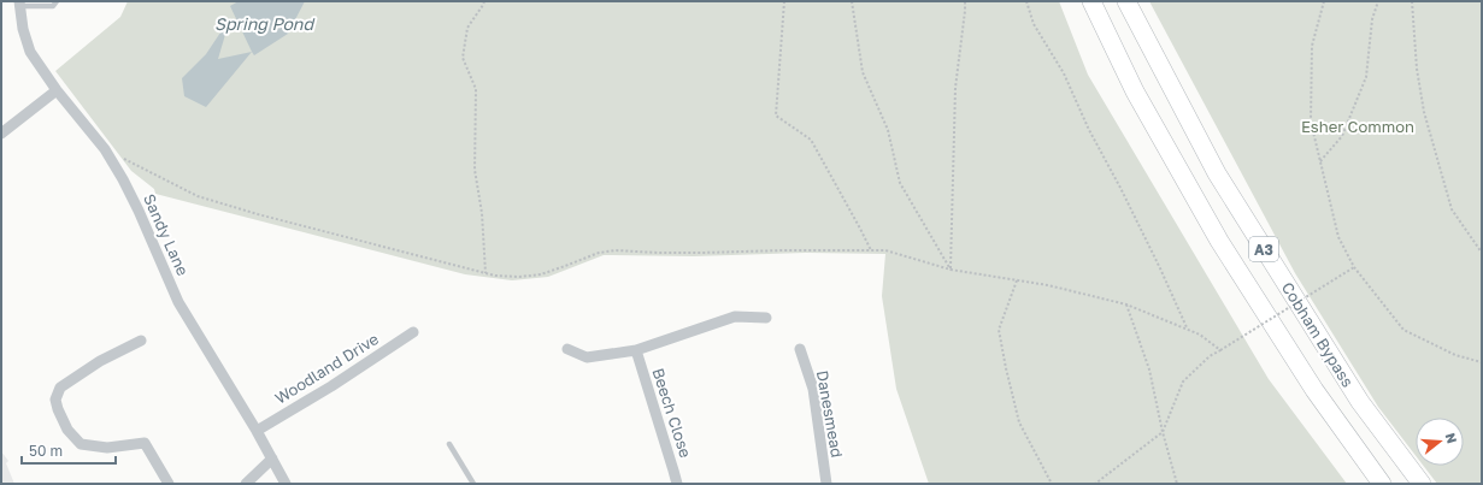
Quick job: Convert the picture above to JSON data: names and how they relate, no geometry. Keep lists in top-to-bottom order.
{
  "streets": {
    "highway": ["A3", "Cobham Bypass"],
    "street": [
      "Sandy Lane",
      "Woodland Drive",
      "Beech Close",
      "Danesmead"
    ]
  },
  "crossings": [
    ["Sandy Lane", "Woodland Drive"]
  ],
  "water": ["Spring Pond"],
  "parks": ["Esher Common"],
  "scale_bar": "50 m",
  "north": "right"
}
